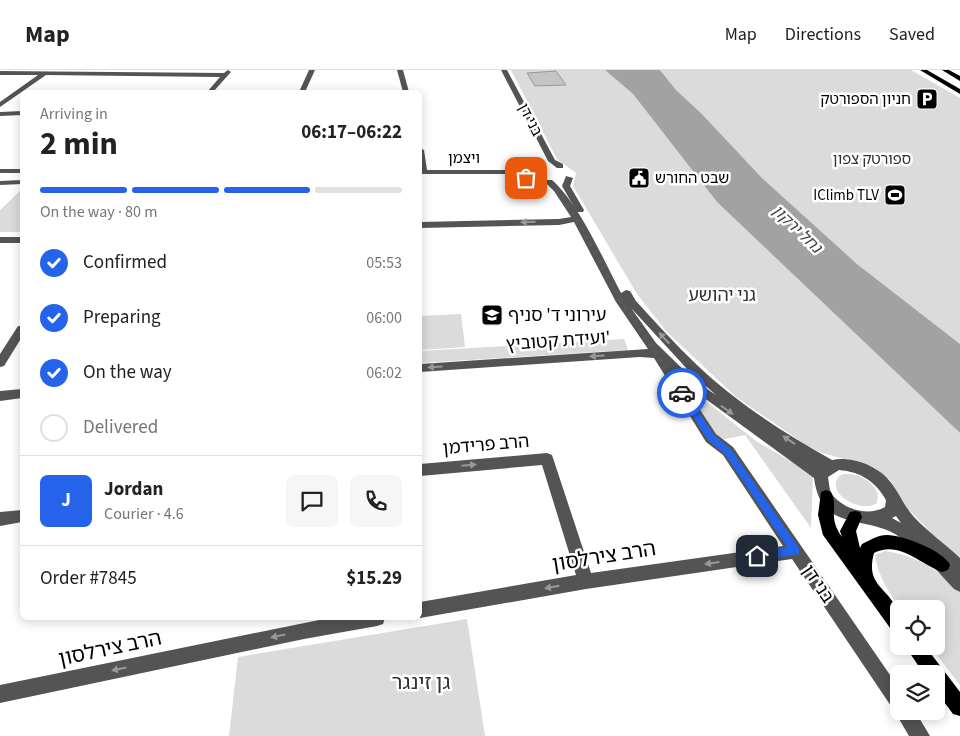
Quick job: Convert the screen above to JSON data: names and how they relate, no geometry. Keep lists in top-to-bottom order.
{
  "streets": {
    "street": [
      "בני דן",
      "ויצמן",
      "ועידת קטוביץ'",
      "הרב פרידמן",
      "הרב צירלסון"
    ]
  },
  "crossings": [
    ["בני דן", "ויצמן"],
    ["בני דן", "ועידת קטוביץ'"],
    ["בני דן", "הרב צירלסון"],
    ["הרב פרידמן", "הרב צירלסון"]
  ],
  "one_way": ["ועידת קטוביץ'", "הרב צירלסון"],
  "water": ["נחל ירקון"],
  "parks": ["ספורטק צפון", "גני יהושע", "גן זינגר"],
  "places": {
    "parking": ["חניון הספורטק"],
    "public building": ["שבט החורש"],
    "sports": ["IClimb TLV"],
    "school or university": ["עירוני ד' סניף"]
  },
  "page": {
    "header": "Map",
    "nav": ["Map", "Directions", "Saved"],
    "heading": ["2 min", "Arriving in", "06:17–06:22"],
    "panel": [
      "Jordan",
      "Courier · 4.6",
      "Order #7845",
      "$15.29"
    ],
    "bar": "On the way · 80 m",
    "list": [
      ["Confirmed", "05:53"],
      ["Preparing", "06:00"],
      ["On the way", "06:02"],
      "Delivered"
    ],
    "round": "J"
  }
}
